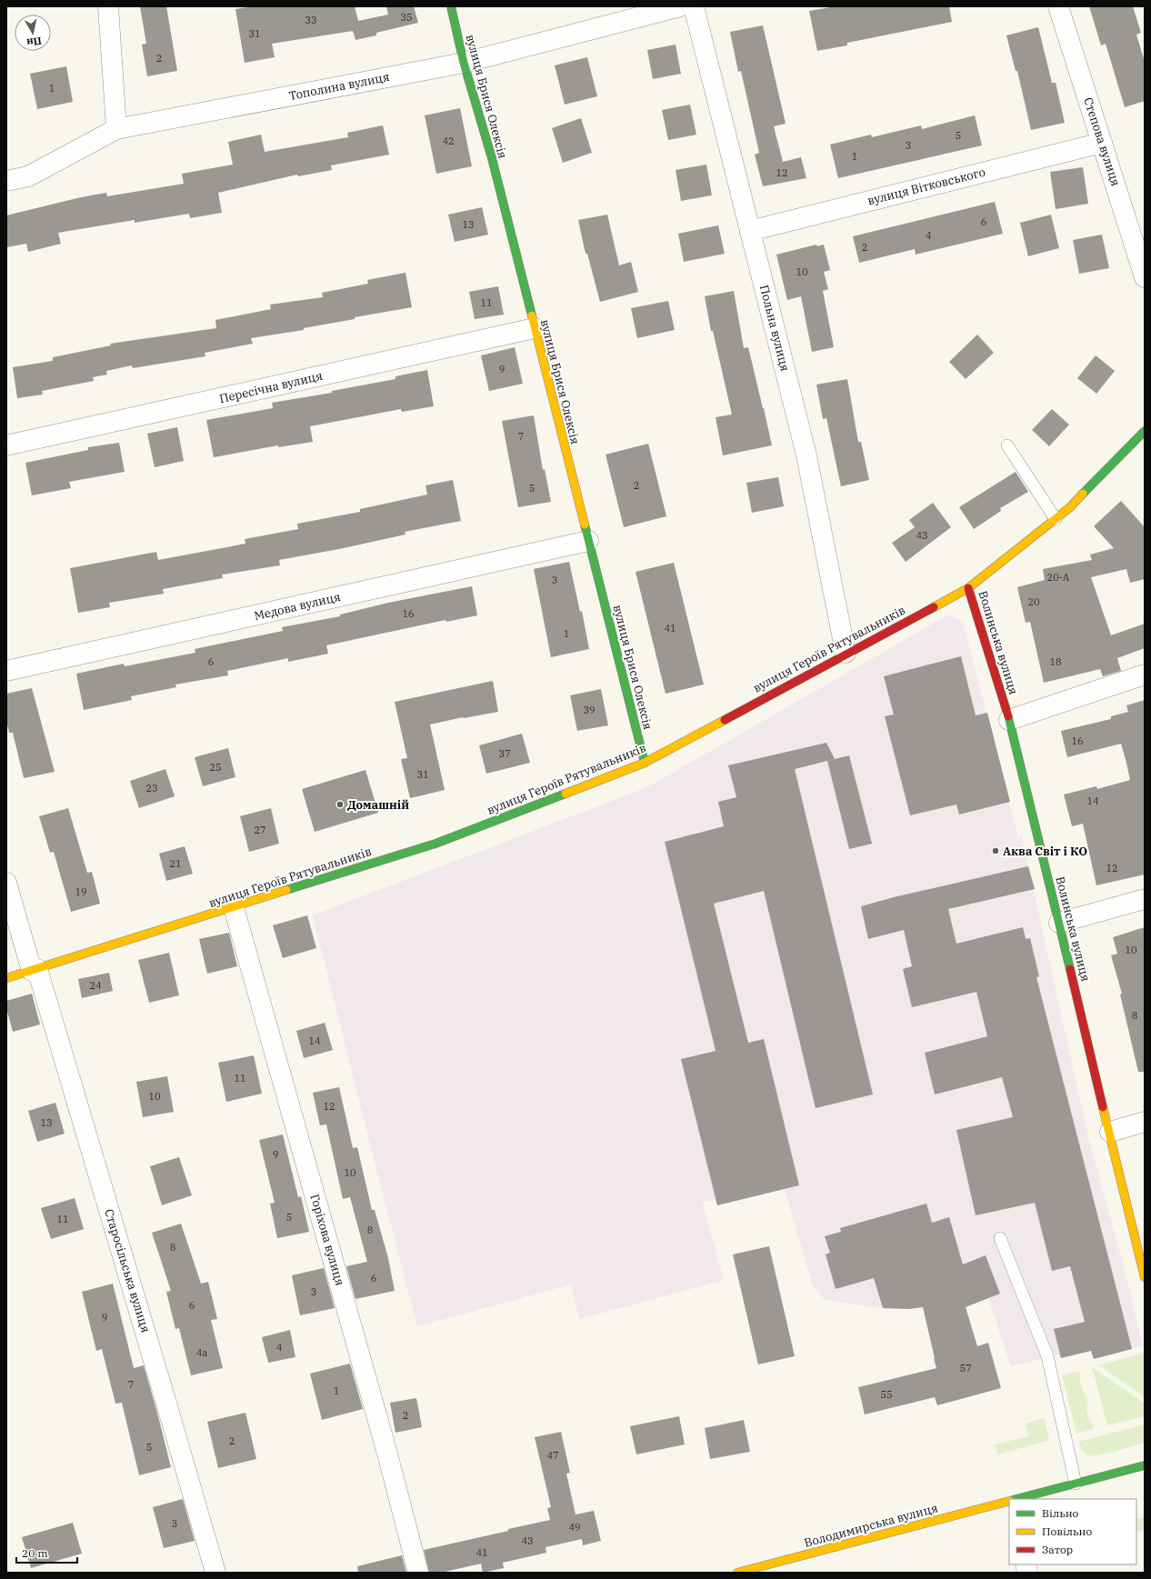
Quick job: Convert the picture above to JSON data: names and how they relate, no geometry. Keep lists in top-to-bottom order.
{
  "streets": {
    "street": [
      "Тополина вулиця",
      "вулиця Брися Олексія",
      "Степова вулиця",
      "вулиця Вітковського",
      "Польна вулиця",
      "Пересічна вулиця",
      "Медова вулиця",
      "Волинська вулиця",
      "вулиця Героїв Рятувальників",
      "Горіхова вулиця",
      "Старосільська вулиця",
      "Володимирська вулиця"
    ]
  },
  "crossings": [
    ["Тополина вулиця", "вулиця Брися Олексія"],
    ["вулиця Брися Олексія", "Пересічна вулиця"],
    ["вулиця Брися Олексія", "Медова вулиця"],
    ["вулиця Брися Олексія", "вулиця Героїв Рятувальників"],
    ["Степова вулиця", "вулиця Вітковського"],
    ["вулиця Вітковського", "Польна вулиця"],
    ["Польна вулиця", "вулиця Героїв Рятувальників"],
    ["Волинська вулиця", "вулиця Героїв Рятувальників"],
    ["вулиця Героїв Рятувальників", "Горіхова вулиця"],
    ["вулиця Героїв Рятувальників", "Старосільська вулиця"]
  ],
  "places": ["Домашній", "Аква Світ і КО"],
  "house_numbers": [
    "35",
    "33",
    "31",
    "2",
    "1",
    "5",
    "42",
    "3",
    "1",
    "12",
    "6",
    "13",
    "4",
    "2",
    "10",
    "11",
    "9",
    "7",
    "2",
    "5",
    "43",
    "20-А",
    "3",
    "20",
    "16",
    "41",
    "1",
    "6",
    "18",
    "39",
    "16",
    "37",
    "25",
    "31",
    "23",
    "14",
    "27",
    "21",
    "12",
    "19",
    "10",
    "24",
    "8",
    "14",
    "11",
    "10",
    "12",
    "13",
    "9",
    "10",
    "5",
    "11",
    "8",
    "8",
    "6",
    "3",
    "6",
    "9",
    "4",
    "4а",
    "57",
    "7",
    "1",
    "55",
    "2",
    "2",
    "5",
    "47",
    "3",
    "49",
    "43",
    "41"
  ],
  "legend": ["Вільно", "Повільно", "Затор"],
  "scale_bar": "20 m",
  "north": "bottom"
}
